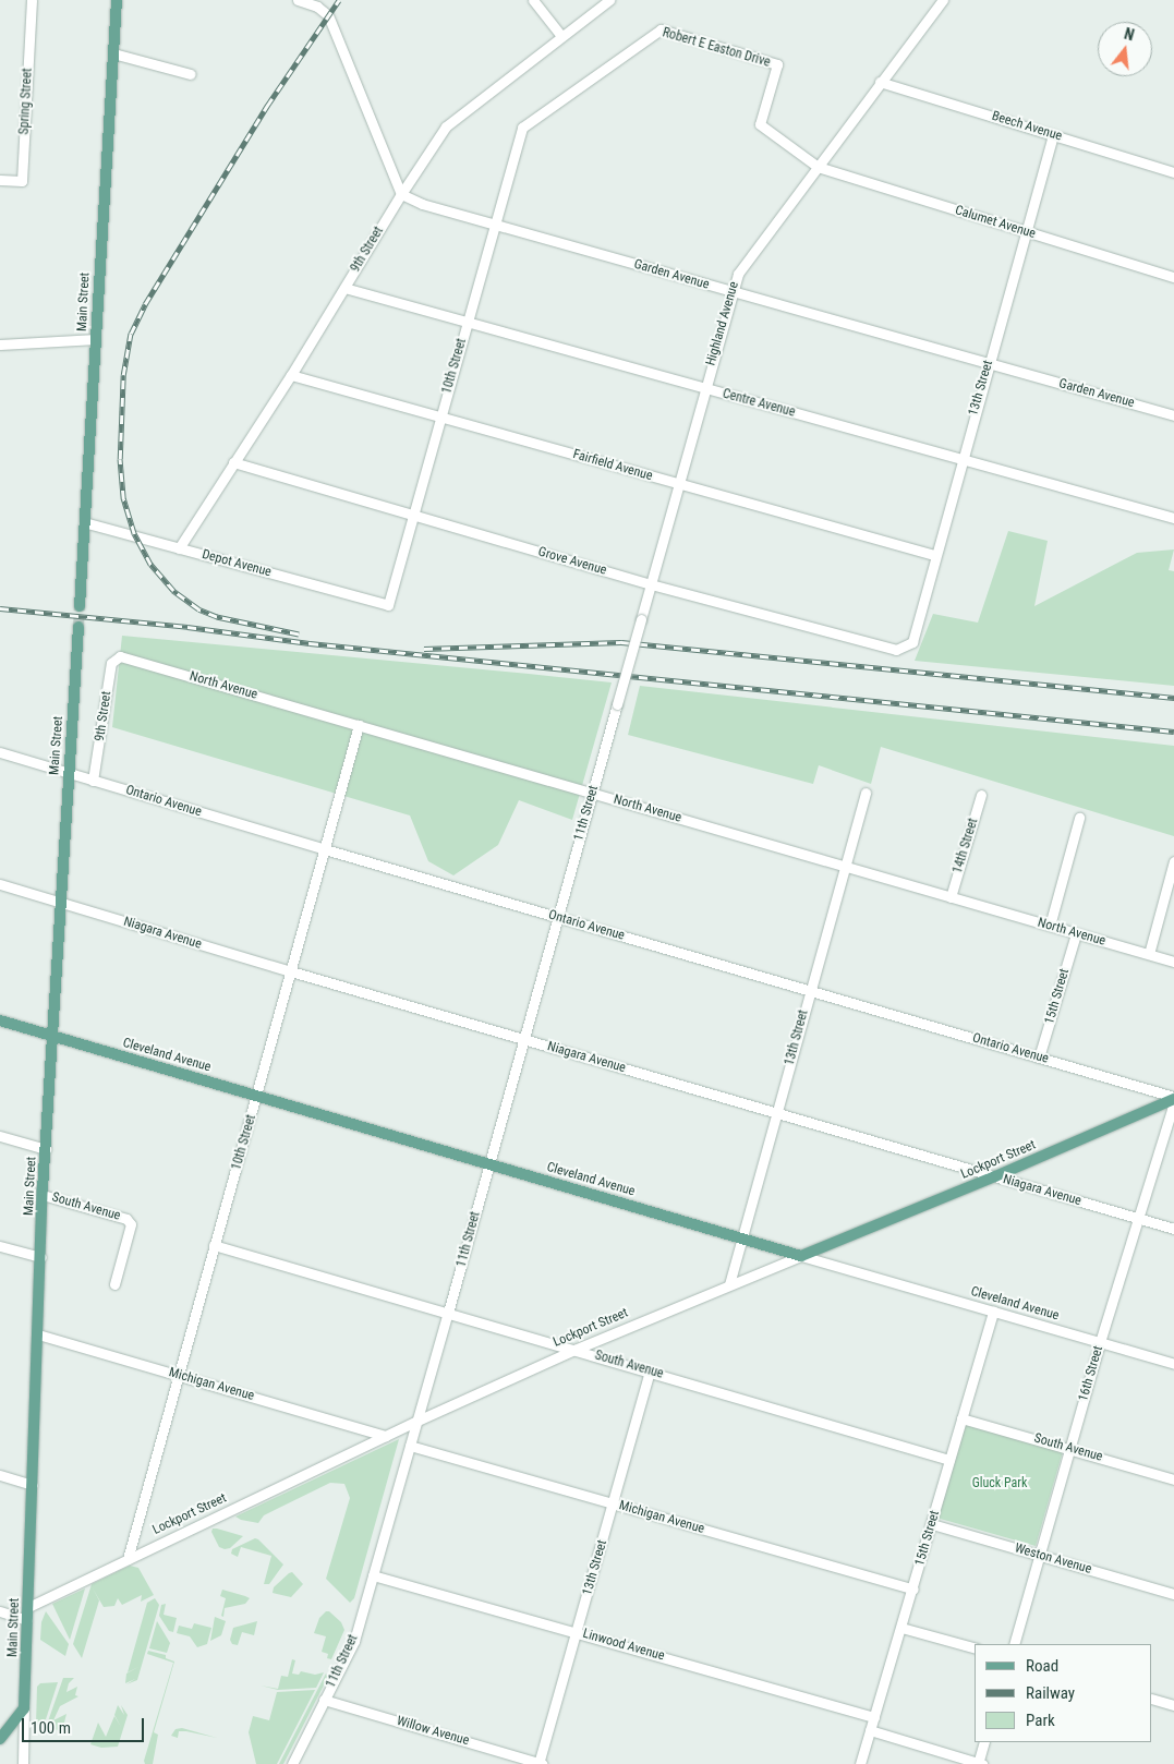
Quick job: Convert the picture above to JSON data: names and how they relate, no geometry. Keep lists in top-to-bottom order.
{
  "streets": {
    "main road": ["Main Street", "Cleveland Avenue", "Lockport Street"],
    "street": [
      "Robert E Easton Drive",
      "Spring Street",
      "Beech Avenue",
      "Calumet Avenue",
      "9th Street",
      "Garden Avenue",
      "Highland Avenue",
      "10th Street",
      "13th Street",
      "Centre Avenue",
      "Fairfield Avenue",
      "Grove Avenue",
      "Depot Avenue",
      "North Avenue",
      "Ontario Avenue",
      "11th Street",
      "14th Street",
      "Niagara Avenue",
      "15th Street",
      "South Avenue",
      "16th Street",
      "Michigan Avenue",
      "Weston Avenue",
      "Linwood Avenue",
      "Willow Avenue"
    ]
  },
  "crossings": [
    ["Robert E Easton Drive", "Calumet Avenue"],
    ["Robert E Easton Drive", "Highland Avenue"],
    ["Robert E Easton Drive", "10th Street"],
    ["Beech Avenue", "Highland Avenue"],
    ["Beech Avenue", "13th Street"],
    ["Calumet Avenue", "Highland Avenue"],
    ["Calumet Avenue", "13th Street"],
    ["9th Street", "Garden Avenue"],
    ["9th Street", "Centre Avenue"],
    ["9th Street", "Fairfield Avenue"],
    ["9th Street", "Grove Avenue"],
    ["9th Street", "Depot Avenue"],
    ["9th Street", "North Avenue"],
    ["9th Street", "Ontario Avenue"],
    ["Garden Avenue", "Highland Avenue"],
    ["Garden Avenue", "10th Street"],
    ["Garden Avenue", "13th Street"],
    ["Main Street", "Depot Avenue"],
    ["Main Street", "Ontario Avenue"],
    ["Main Street", "Niagara Avenue"],
    ["Main Street", "Cleveland Avenue"],
    ["Main Street", "Lockport Street"],
    ["Main Street", "South Avenue"],
    ["Main Street", "Michigan Avenue"],
    ["Highland Avenue", "Centre Avenue"],
    ["Highland Avenue", "Fairfield Avenue"],
    ["Highland Avenue", "Grove Avenue"],
    ["Highland Avenue", "11th Street"],
    ["10th Street", "Centre Avenue"],
    ["10th Street", "Fairfield Avenue"],
    ["10th Street", "Grove Avenue"],
    ["10th Street", "Depot Avenue"],
    ["10th Street", "North Avenue"],
    ["10th Street", "Ontario Avenue"],
    ["10th Street", "Niagara Avenue"],
    ["10th Street", "Cleveland Avenue"],
    ["10th Street", "Lockport Street"],
    ["10th Street", "South Avenue"],
    ["10th Street", "Michigan Avenue"],
    ["13th Street", "Centre Avenue"],
    ["13th Street", "Fairfield Avenue"],
    ["13th Street", "Grove Avenue"],
    ["13th Street", "North Avenue"],
    ["13th Street", "Ontario Avenue"],
    ["13th Street", "Niagara Avenue"],
    ["13th Street", "Cleveland Avenue"],
    ["13th Street", "Lockport Street"],
    ["13th Street", "South Avenue"],
    ["13th Street", "Michigan Avenue"],
    ["13th Street", "Linwood Avenue"],
    ["13th Street", "Willow Avenue"],
    ["North Avenue", "11th Street"],
    ["North Avenue", "14th Street"],
    ["North Avenue", "15th Street"],
    ["Ontario Avenue", "11th Street"],
    ["Ontario Avenue", "15th Street"],
    ["Ontario Avenue", "Lockport Street"],
    ["11th Street", "Niagara Avenue"],
    ["11th Street", "Cleveland Avenue"],
    ["11th Street", "Lockport Street"],
    ["11th Street", "South Avenue"],
    ["11th Street", "Michigan Avenue"],
    ["11th Street", "Linwood Avenue"],
    ["11th Street", "Willow Avenue"],
    ["Niagara Avenue", "Lockport Street"],
    ["Niagara Avenue", "16th Street"],
    ["15th Street", "Cleveland Avenue"],
    ["15th Street", "South Avenue"],
    ["15th Street", "Michigan Avenue"],
    ["15th Street", "Weston Avenue"],
    ["15th Street", "Linwood Avenue"],
    ["Cleveland Avenue", "Lockport Street"],
    ["Cleveland Avenue", "16th Street"],
    ["Lockport Street", "South Avenue"],
    ["Lockport Street", "Michigan Avenue"],
    ["South Avenue", "16th Street"],
    ["16th Street", "Weston Avenue"]
  ],
  "parks": ["Gluck Park"],
  "legend": ["Road", "Railway", "Park"],
  "scale_bar": "100 m",
  "north": "top"
}
